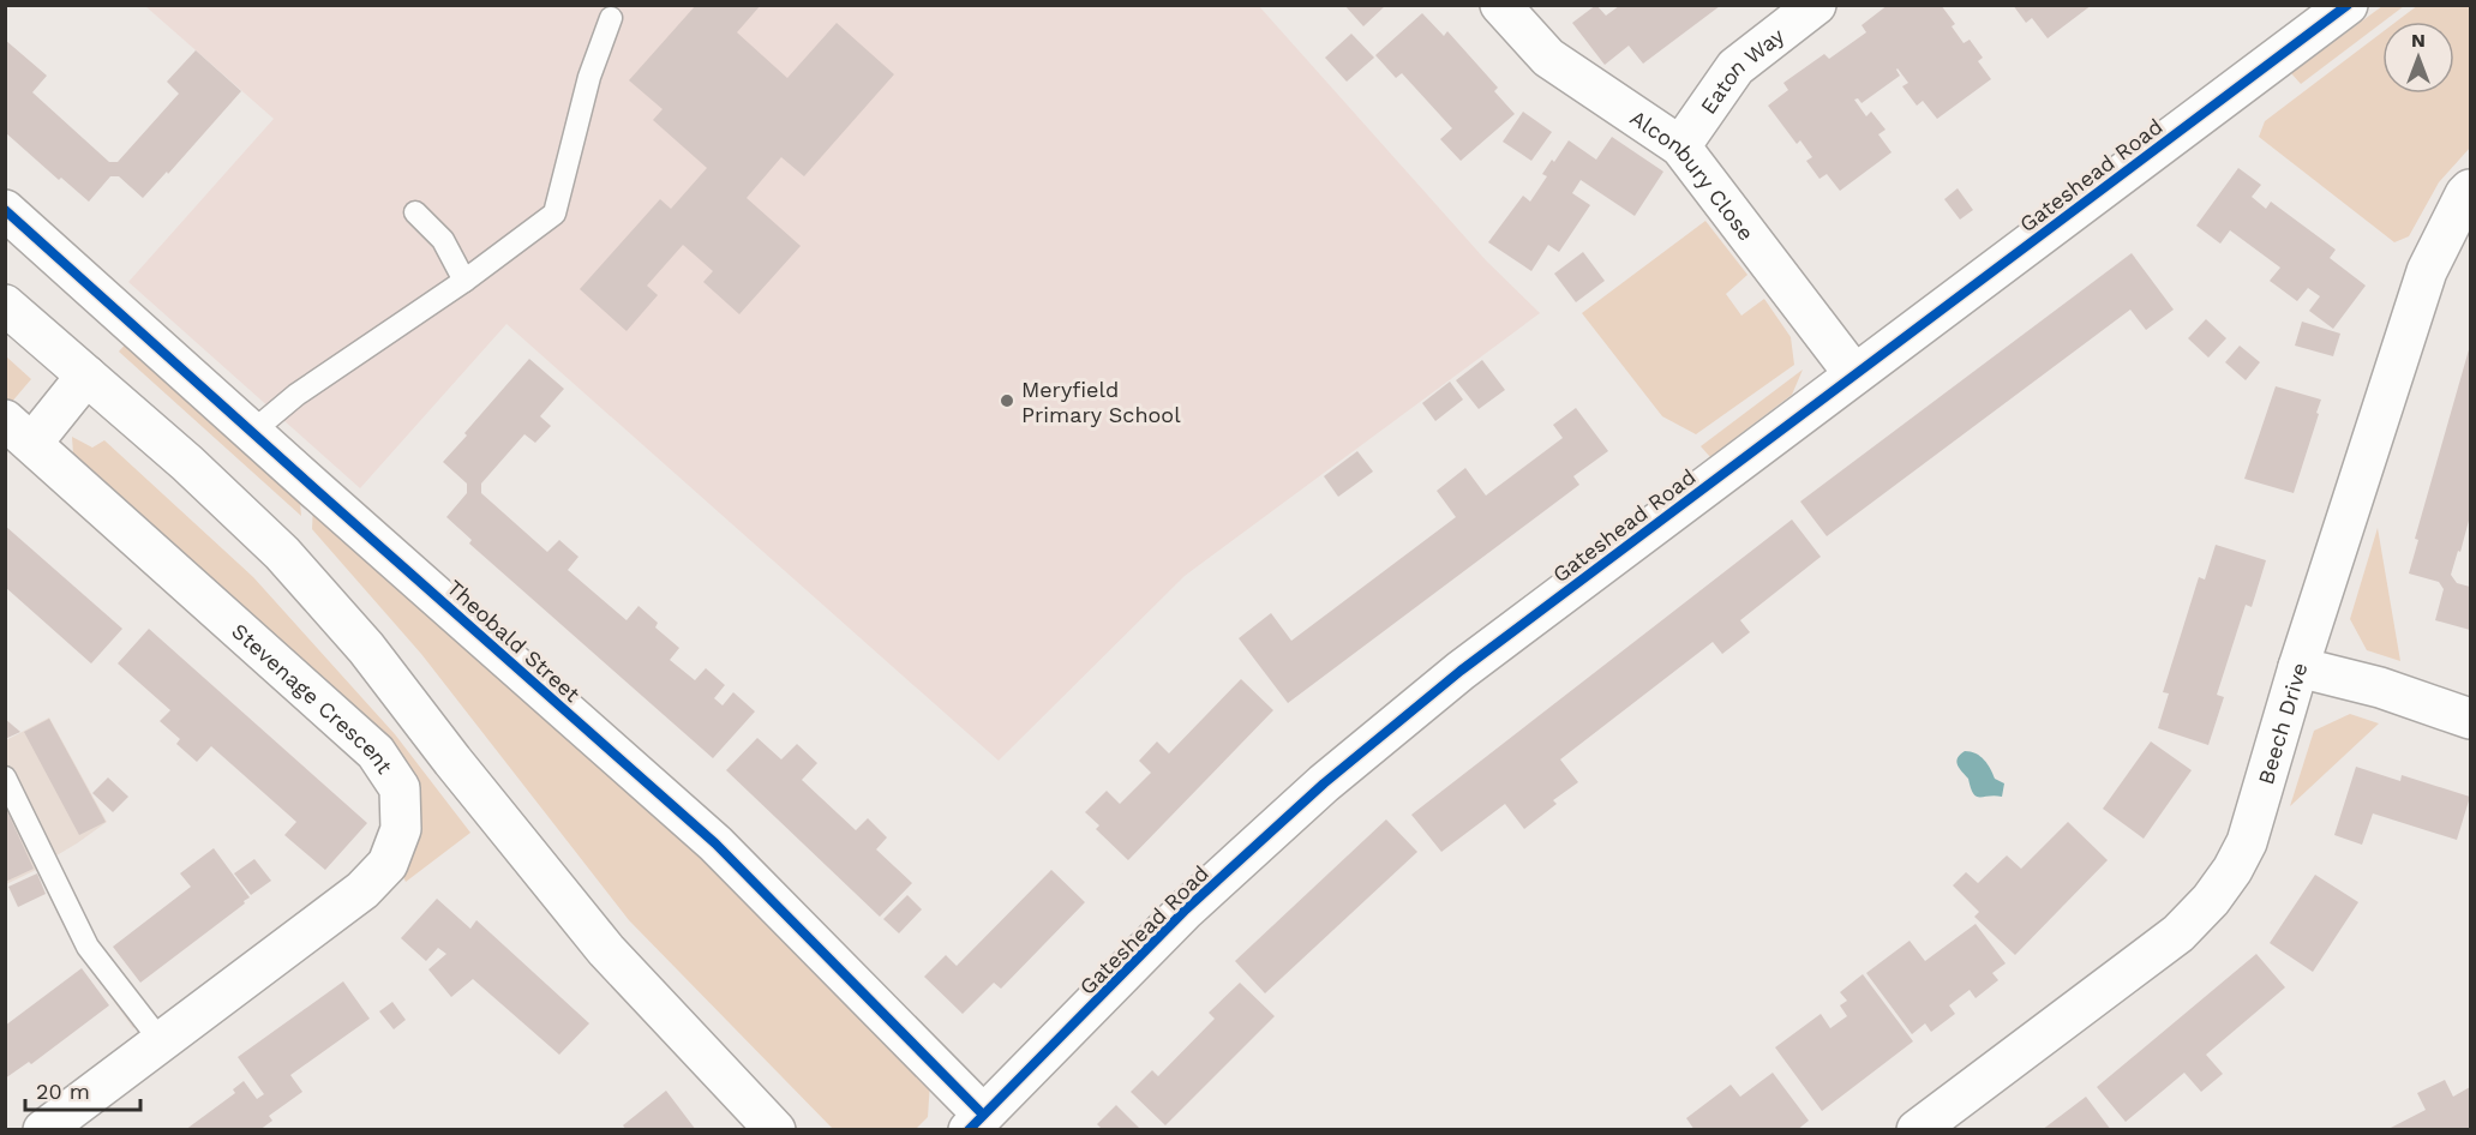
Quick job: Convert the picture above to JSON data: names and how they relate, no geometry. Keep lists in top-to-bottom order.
{
  "streets": {
    "street": [
      "Eaton Way",
      "Gateshead Road",
      "Alconbury Close",
      "Theobald Street",
      "Stevenage Crescent",
      "Beech Drive"
    ]
  },
  "crossings": [
    ["Eaton Way", "Alconbury Close"],
    ["Gateshead Road", "Alconbury Close"],
    ["Gateshead Road", "Theobald Street"]
  ],
  "places": ["Meryfield Primary School"],
  "scale_bar": "20 m",
  "north": "top"
}
